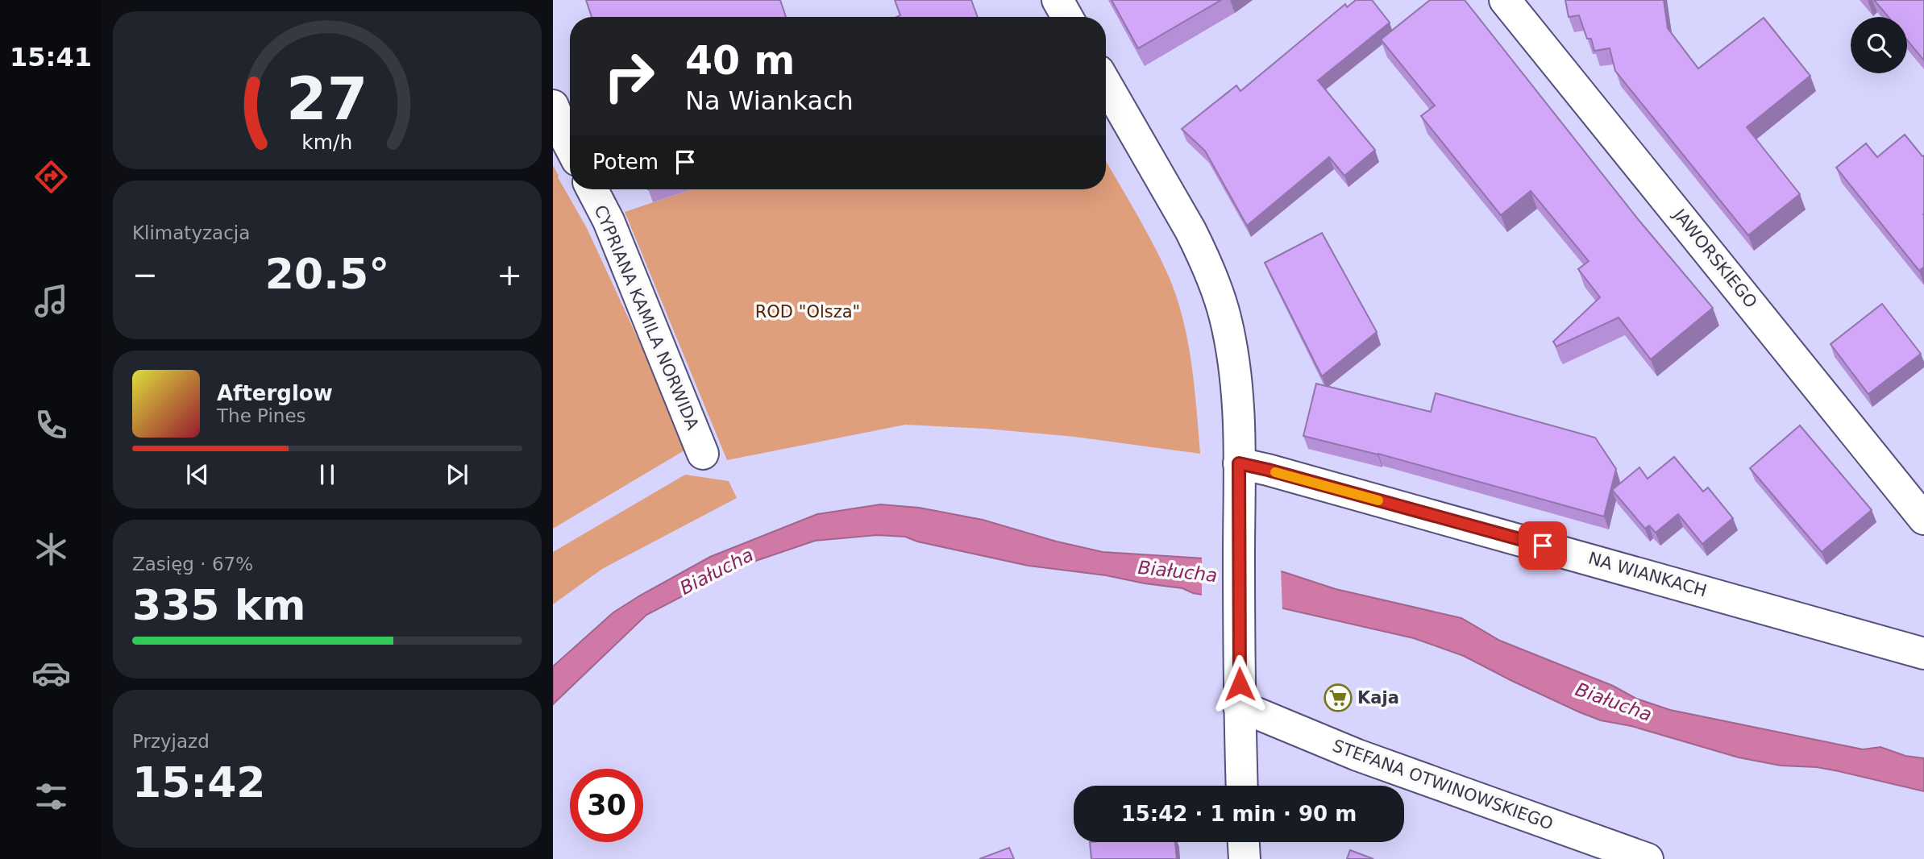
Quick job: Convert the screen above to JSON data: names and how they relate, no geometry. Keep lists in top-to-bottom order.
{
  "streets": {
    "street": [
      "JAWORSKIEGO",
      "CYPRIANA KAMILA NORWIDA",
      "NA WIANKACH",
      "STEFANA OTWINOWSKIEGO"
    ]
  },
  "water": ["Białucha"],
  "parks": ["ROD \"Olsza\""],
  "places": {
    "supermarket": ["Kaja"]
  },
  "page": {
    "tabs": "15:41",
    "turn": ["40 m", "Na Wiankach"],
    "then": "Potem",
    "tile": [
      "Klimatyzacja",
      ["Zasięg · 67%", "335 km"],
      ["Przyjazd", "15:42"]
    ],
    "heat": ["−", "20.5°", "+"],
    "song": ["Afterglow", "The Pines"],
    "limit": "30",
    "trip": "15:42 · 1 min · 90 m",
    "gauge": ["27", "km/h"]
  }
}
